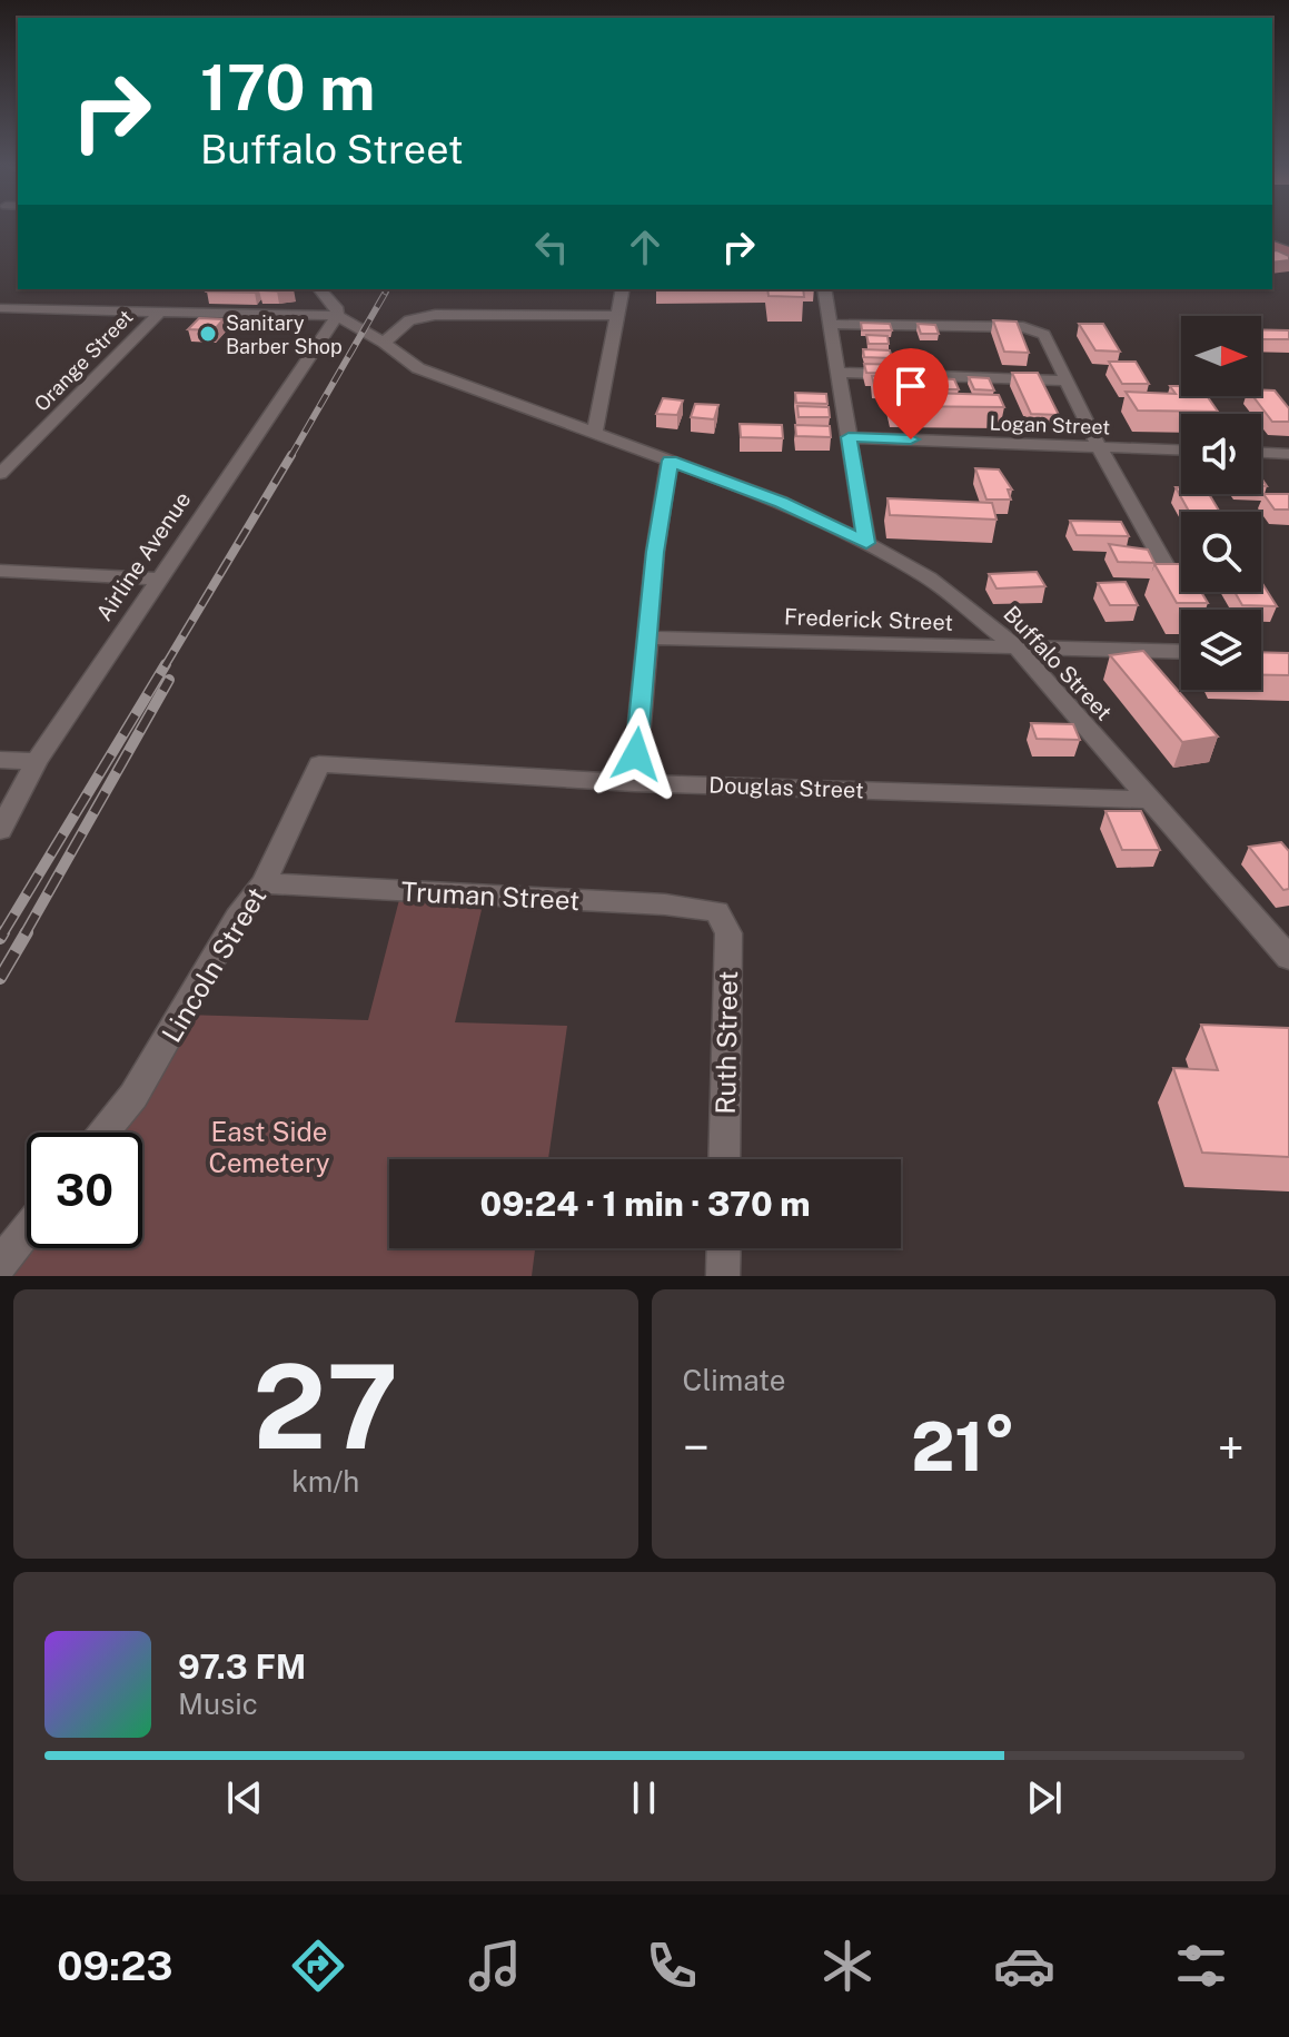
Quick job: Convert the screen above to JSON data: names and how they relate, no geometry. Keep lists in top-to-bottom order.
{
  "streets": {
    "street": [
      "Orange Street",
      "Logan Street",
      "Airline Avenue",
      "Frederick Street",
      "Buffalo Street",
      "Douglas Street",
      "Truman Street",
      "Lincoln Street",
      "Ruth Street"
    ]
  },
  "crossings": [
    ["Airline Avenue", "Buffalo Street"],
    ["Frederick Street", "Buffalo Street"],
    ["Buffalo Street", "Douglas Street"],
    ["Douglas Street", "Lincoln Street"],
    ["Truman Street", "Lincoln Street"],
    ["Truman Street", "Ruth Street"]
  ],
  "parks": ["East Side Cemetery"],
  "places": ["Sanitary Barber Shop"],
  "north": "right",
  "page": {
    "turn": ["170 m", "Buffalo Street"],
    "limit": "30",
    "trip": "09:24 · 1 min · 370 m",
    "tile": [
      ["27", "km/h"],
      "Climate"
    ],
    "heat": ["−", "21°", "+"],
    "song": ["97.3 FM", "Music"],
    "tabs": "09:23"
  }
}
